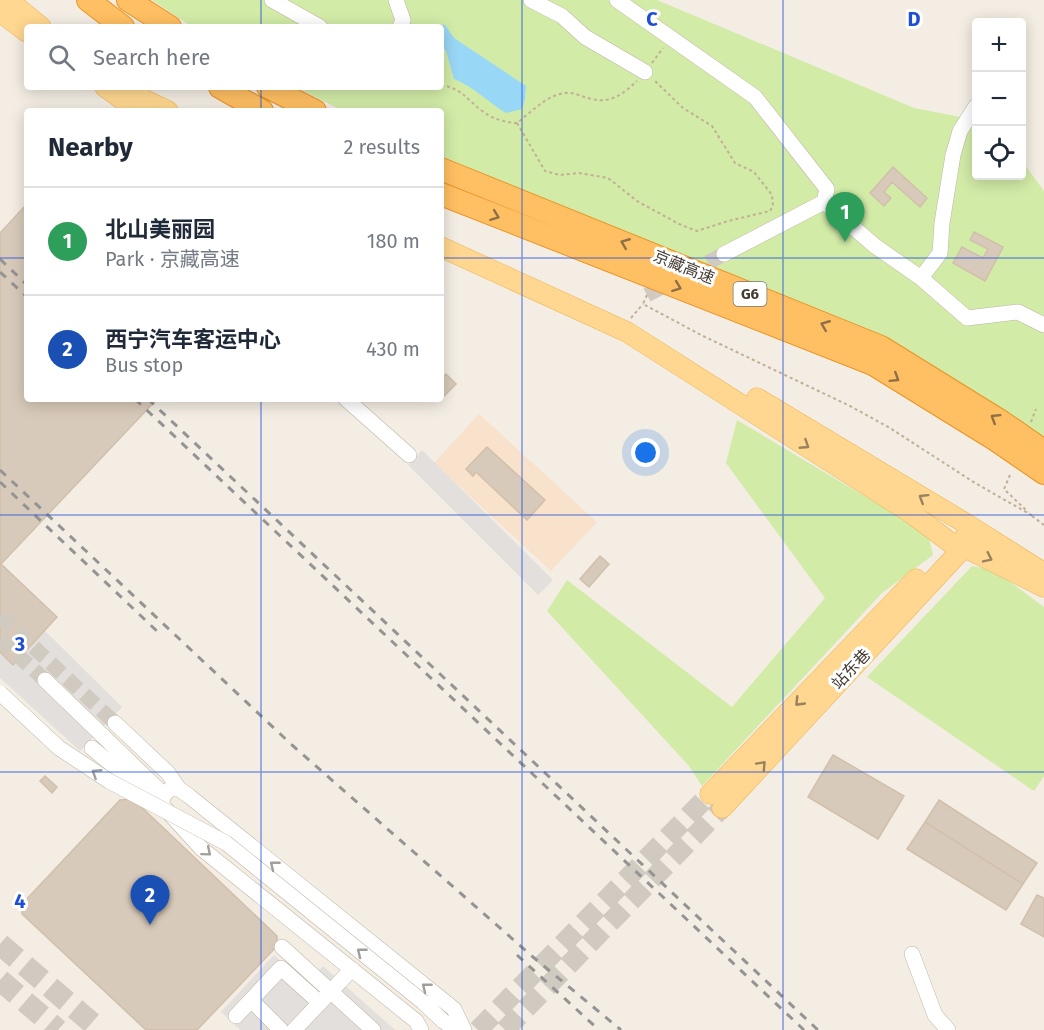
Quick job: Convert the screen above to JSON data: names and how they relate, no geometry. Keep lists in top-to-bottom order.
{
  "streets": {
    "highway": ["京藏高速", "G6"],
    "main road": ["站东巷"]
  },
  "page": {
    "map_buttons": ["+", "−"],
    "search": "Search here",
    "heading": ["Nearby", "2 results"],
    "list": [
      {
        "mark": "1",
        "name": "北山美丽园",
        "note": "Park · 京藏高速",
        "value": "180 m"
      },
      {
        "mark": "2",
        "name": "西宁汽车客运中心",
        "note": "Bus stop",
        "value": "430 m"
      }
    ],
    "pins": ["1", "2"]
  },
  "grid": {
    "columns": ["C", "D"],
    "rows": ["3", "4"]
  }
}
